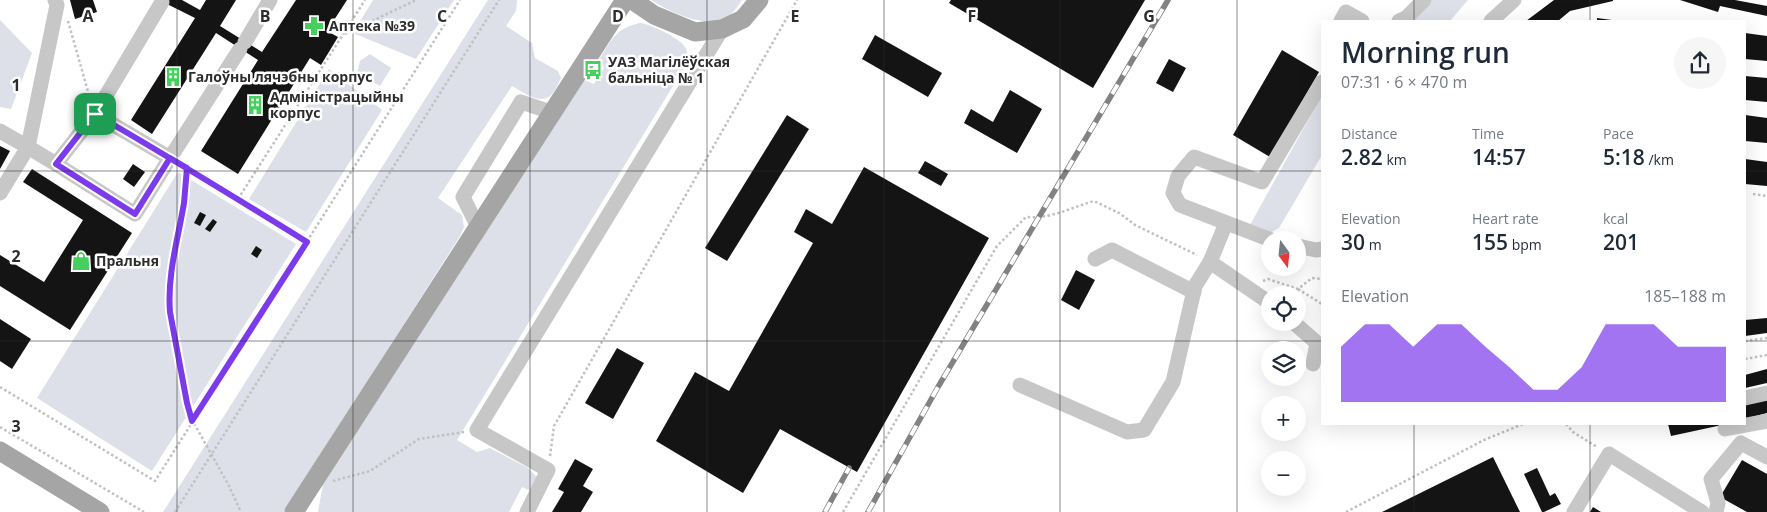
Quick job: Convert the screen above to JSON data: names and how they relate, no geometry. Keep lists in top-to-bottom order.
{
  "places": {
    "pharmacy": ["Аптека №39"],
    "bus stop": ["УАЗ Магілёўская бальніца № 1"],
    "building": ["Галоўны лячэбны корпус", "Адміністрацыйны корпус"],
    "shop": ["Пральня"]
  },
  "north": "bottom",
  "page": {
    "heading": ["Morning run", "07:31 · 6 × 470 m"],
    "stats": [
      ["Distance", "2.82 km"],
      ["Time", "14:57"],
      ["Pace", "5:18 /km"],
      ["Elevation", "30 m"],
      ["Heart rate", "155 bpm"],
      ["kcal", "201"]
    ],
    "map_buttons": ["+", "−"],
    "chart": ["Elevation", "185–188 m"]
  },
  "grid": {
    "columns": [
      "A",
      "B",
      "C",
      "D",
      "E",
      "F",
      "G"
    ],
    "rows": ["1", "2", "3"]
  }
}
